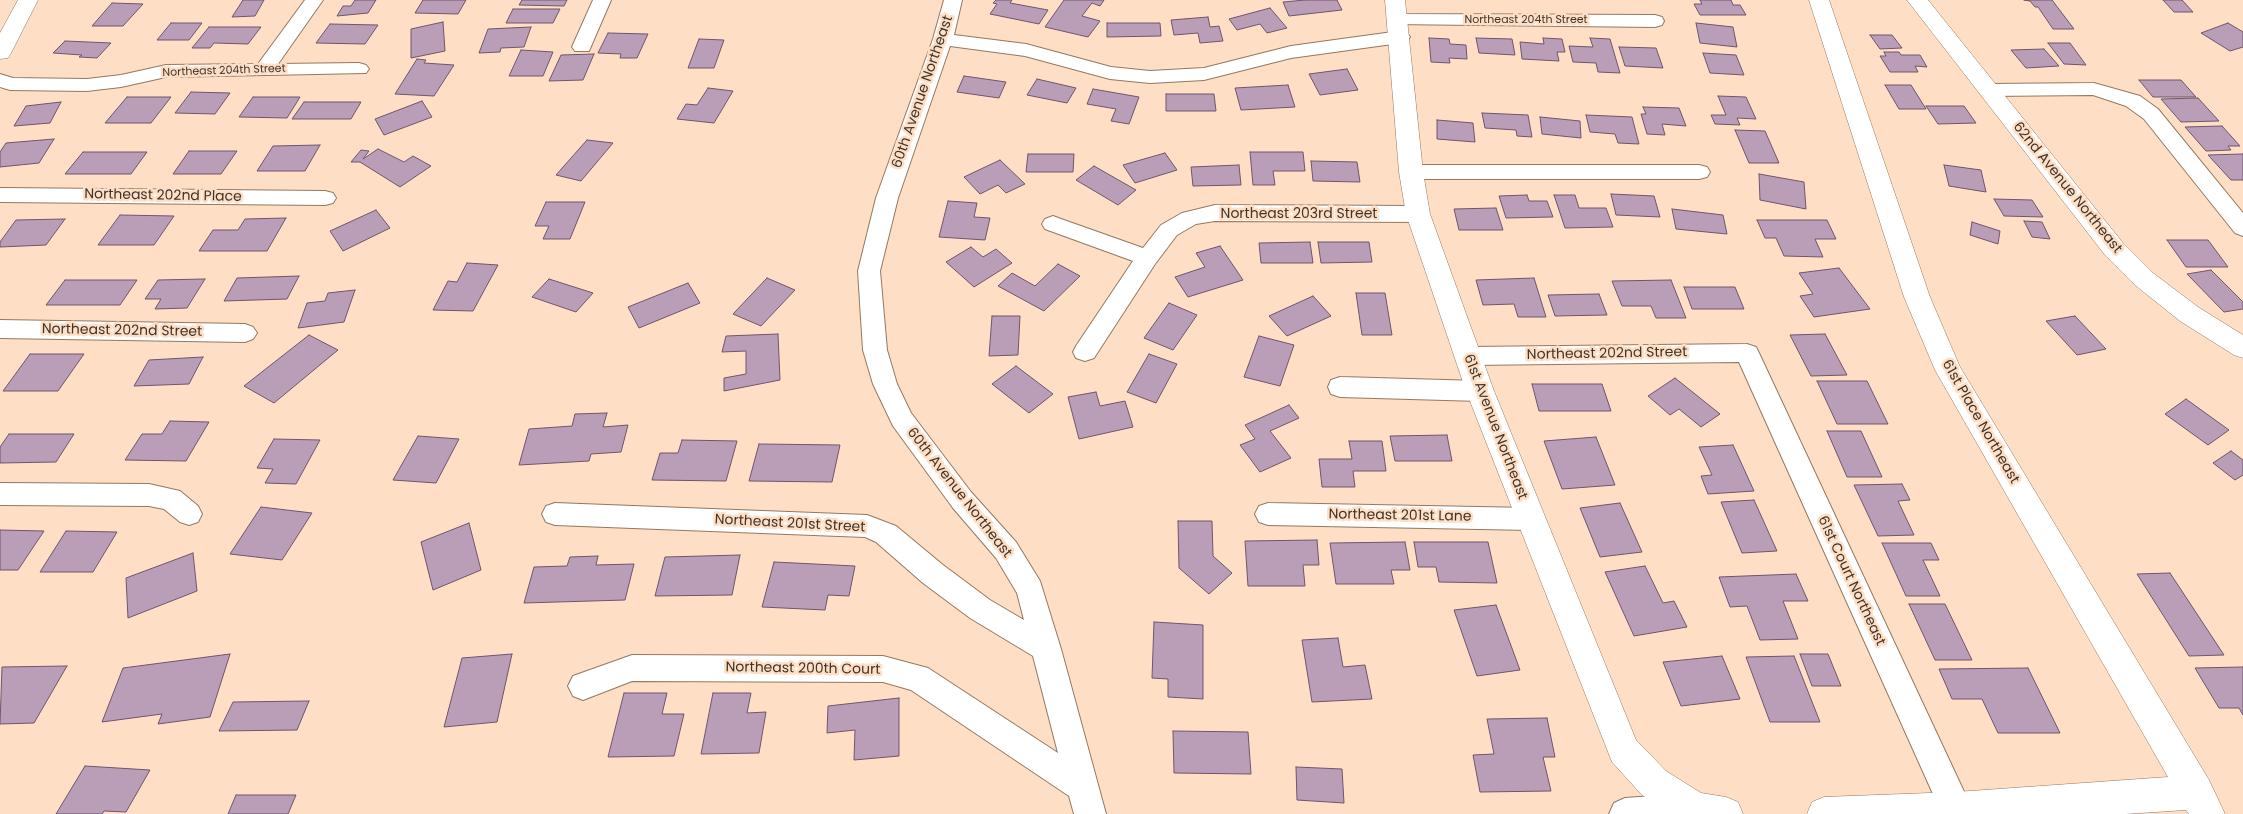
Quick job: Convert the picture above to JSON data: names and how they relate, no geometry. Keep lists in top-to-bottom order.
{
  "streets": {
    "street": [
      "Northeast 204th Street",
      "60th Avenue Northeast",
      "62nd Avenue Northeast",
      "Northeast 202nd Place",
      "Northeast 203rd Street",
      "Northeast 202nd Street",
      "61st Place Northeast",
      "61st Avenue Northeast",
      "Northeast 201st Lane",
      "Northeast 201st Street",
      "61st Court Northeast",
      "Northeast 200th Court"
    ]
  },
  "crossings": [
    ["Northeast 204th Street", "60th Avenue Northeast"],
    ["Northeast 204th Street", "61st Avenue Northeast"],
    ["60th Avenue Northeast", "Northeast 201st Street"],
    ["60th Avenue Northeast", "Northeast 200th Court"],
    ["Northeast 203rd Street", "61st Avenue Northeast"],
    ["Northeast 202nd Street", "61st Avenue Northeast"],
    ["Northeast 202nd Street", "61st Court Northeast"],
    ["61st Avenue Northeast", "Northeast 201st Lane"]
  ]
}
